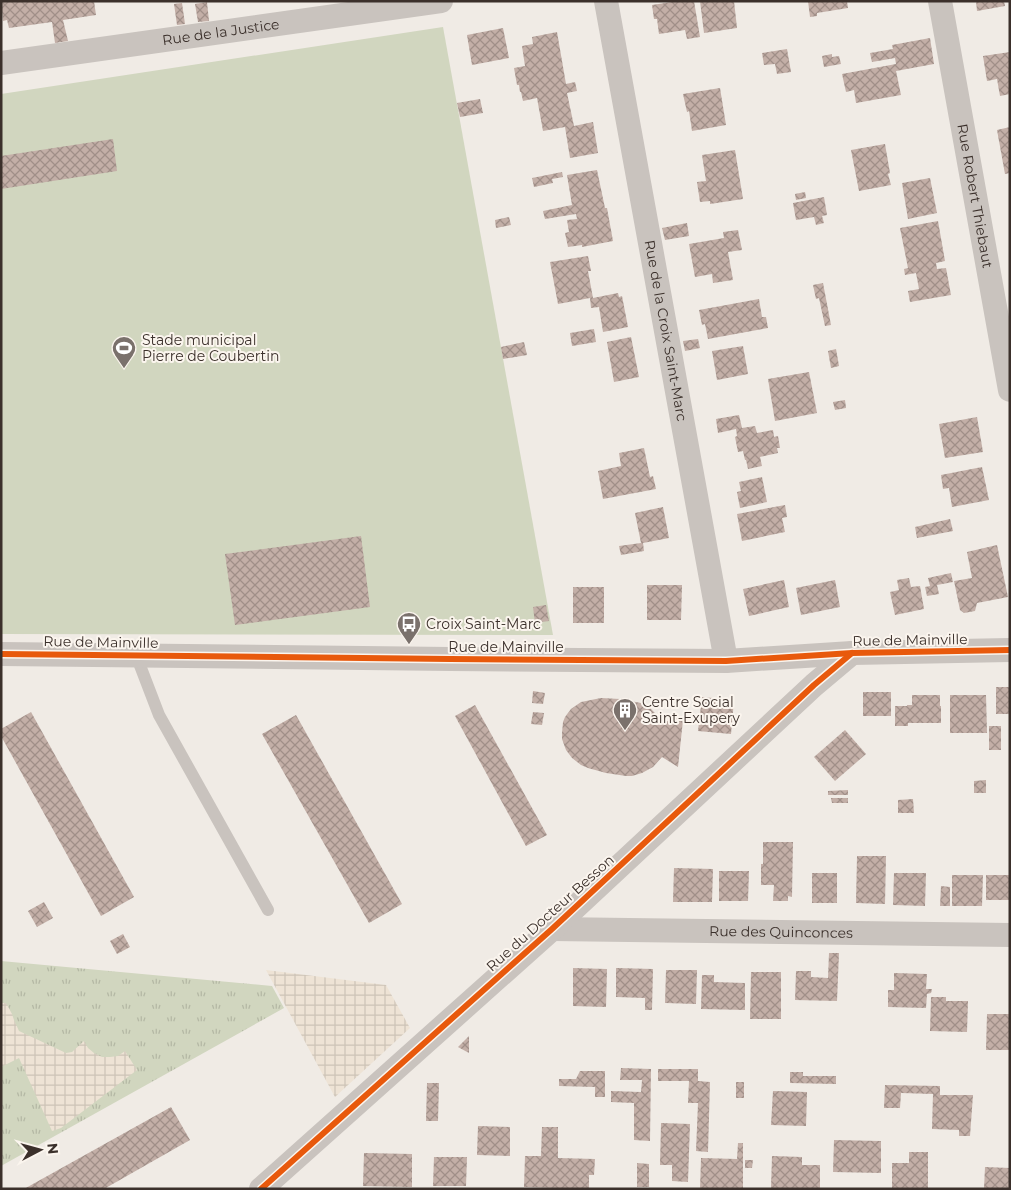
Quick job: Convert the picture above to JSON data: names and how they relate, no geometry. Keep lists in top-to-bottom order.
{
  "streets": {
    "street": [
      "Rue de la Justice",
      "Rue Robert Thiebaut",
      "Rue de la Croix Saint-Marc",
      "Rue de Mainville",
      "Rue du Docteur Besson",
      "Rue des Quinconces"
    ]
  },
  "crossings": [
    ["Rue de la Croix Saint-Marc", "Rue de Mainville"],
    ["Rue de Mainville", "Rue du Docteur Besson"],
    ["Rue du Docteur Besson", "Rue des Quinconces"]
  ],
  "places": {
    "sports": ["Stade municipal Pierre de Coubertin"],
    "bus stop": ["Croix Saint-Marc"],
    "building": ["Centre Social Saint-Exupery"]
  },
  "north": "right"
}
